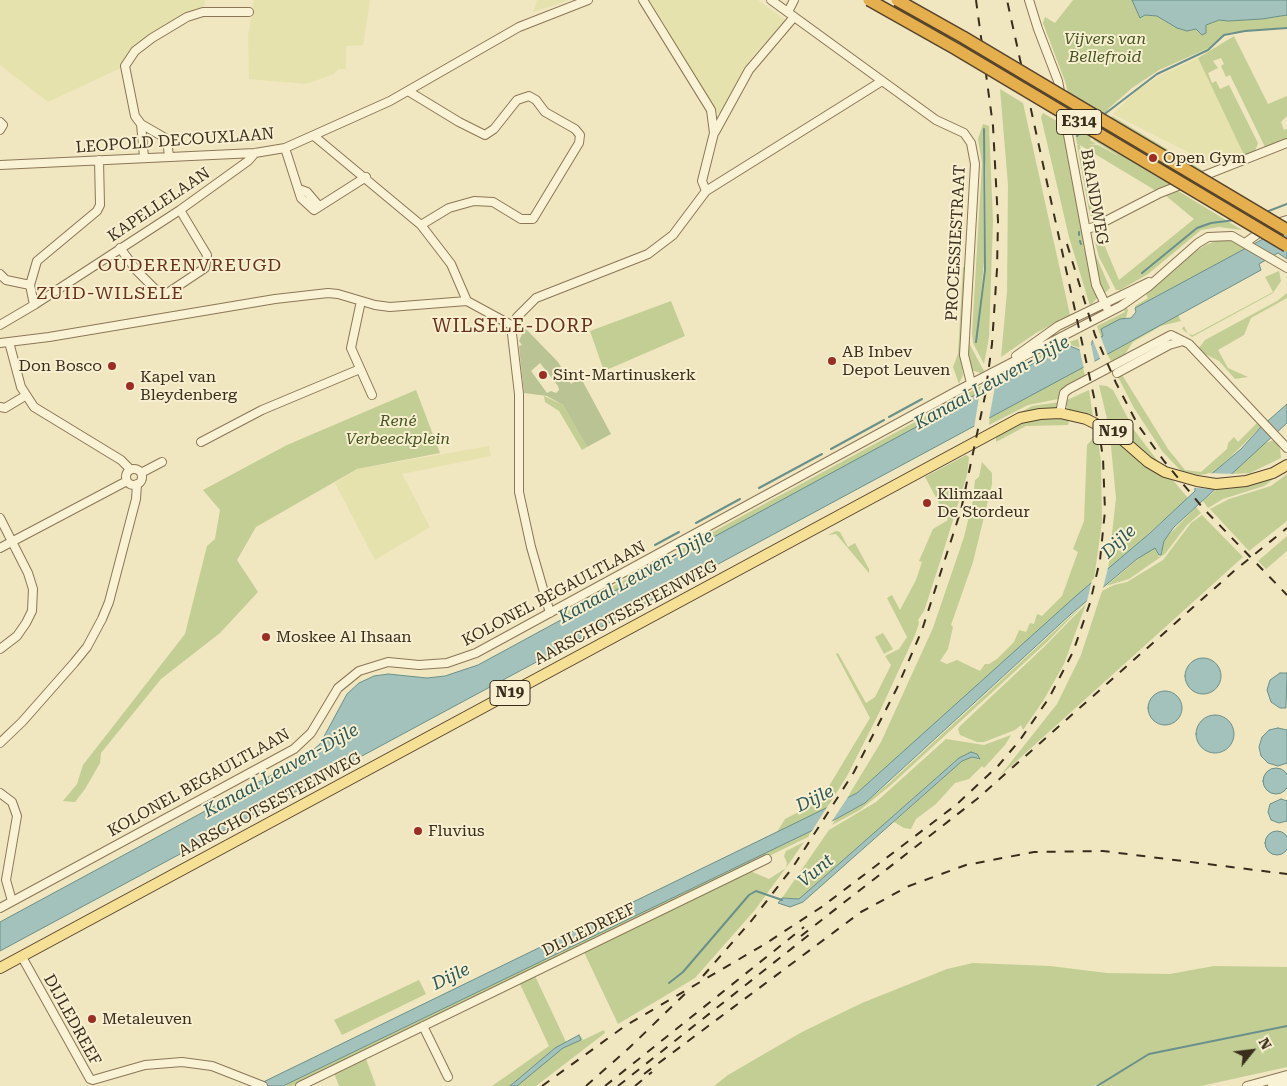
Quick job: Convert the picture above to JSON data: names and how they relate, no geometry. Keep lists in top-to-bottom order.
{
  "streets": {
    "highway": ["E314"],
    "main road": ["N19", "AARSCHOTSESTEENWEG"],
    "street": [
      "LEOPOLD DECOUXLAAN",
      "BRANDWEG",
      "KAPELLELAAN",
      "PROCESSIESTRAAT",
      "KOLONEL BEGAULTLAAN",
      "DIJLEDREEF"
    ]
  },
  "crossings": [
    ["LEOPOLD DECOUXLAAN", "KAPELLELAAN"],
    ["BRANDWEG", "KOLONEL BEGAULTLAAN"],
    ["PROCESSIESTRAAT", "KOLONEL BEGAULTLAAN"],
    ["AARSCHOTSESTEENWEG", "DIJLEDREEF"]
  ],
  "districts": ["OUDERENVREUGD", "ZUID-WILSELE", "WILSELE-DORP"],
  "water": ["Kanaal Leuven-Dijle", "Dijle", "Vunt"],
  "parks": ["Vijvers van Bellefroid", "René Verbeeckplein"],
  "places": [
    "Open Gym",
    "AB Inbev Depot Leuven",
    "Don Bosco",
    "Sint-Martinuskerk",
    "Kapel van Bleydenberg",
    "Klimzaal De Stordeur",
    "Moskee Al Ihsaan",
    "Fluvius",
    "Metaleuven"
  ],
  "north": "top right"
}
